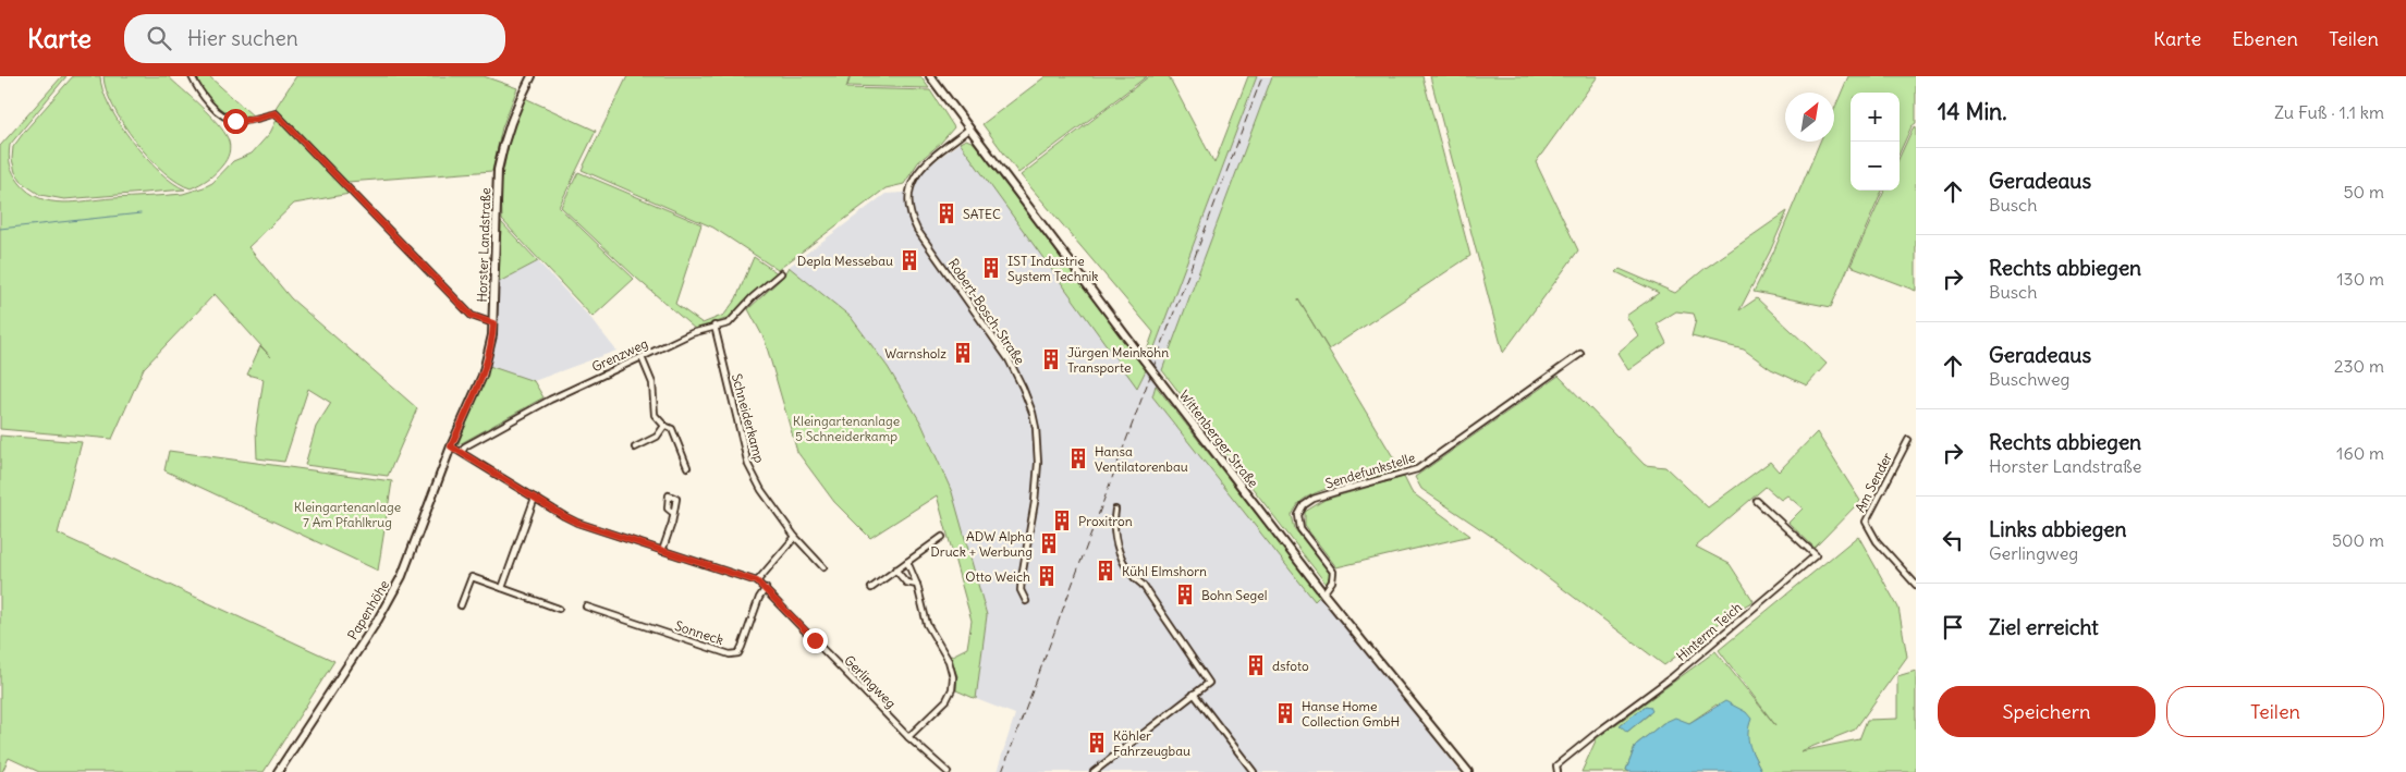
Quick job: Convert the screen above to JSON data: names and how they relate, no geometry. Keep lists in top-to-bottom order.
{
  "streets": {
    "main road": ["Horster Landstraße", "Wittenberger Straße", "Papenhöhe"],
    "street": [
      "Robert-Bosch-Straße",
      "Grenzweg",
      "Schneiderkamp",
      "Sendefunkstelle",
      "Am Sender",
      "Hinterm Teich",
      "Sonneck",
      "Gerlingweg"
    ]
  },
  "crossings": [
    ["Horster Landstraße", "Papenhöhe"],
    ["Horster Landstraße", "Gerlingweg"],
    ["Robert-Bosch-Straße", "Wittenberger Straße"],
    ["Grenzweg", "Schneiderkamp"],
    ["Grenzweg", "Gerlingweg"],
    ["Wittenberger Straße", "Sendefunkstelle"],
    ["Papenhöhe", "Gerlingweg"],
    ["Sonneck", "Gerlingweg"]
  ],
  "parks": ["Kleingartenanlage 5 Schneiderkamp", "Kleingartenanlage 7 Am Pfahlkrug"],
  "places": {
    "building": [
      "SATEC",
      "Depla Messebau",
      "IST Industrie System Technik",
      "Warnsholz",
      "Jürgen Meinköhn Transporte",
      "Hansa Ventilatorenbau",
      "Proxitron",
      "ADW Alpha Druck + Werbung",
      "Kühl Elmshorn",
      "Otto Weich",
      "Bohn Segel",
      "dsfoto",
      "Hanse Home Collection GmbH",
      "Köhler Fahrzeugbau"
    ]
  },
  "north": "top right",
  "page": {
    "header": "Karte",
    "search": "Hier suchen",
    "nav": ["Karte", "Ebenen", "Teilen"],
    "heading": ["14 Min.", "Zu Fuß · 1.1 km"],
    "map_buttons": ["+", "−"],
    "list": [
      ["Geradeaus", "Busch", "50 m"],
      ["Rechts abbiegen", "Busch", "130 m"],
      ["Geradeaus", "Buschweg", "230 m"],
      ["Rechts abbiegen", "Horster Landstraße", "160 m"],
      ["Links abbiegen", "Gerlingweg", "500 m"],
      "Ziel erreicht"
    ],
    "buttons": ["Speichern", "Teilen"]
  }
}
